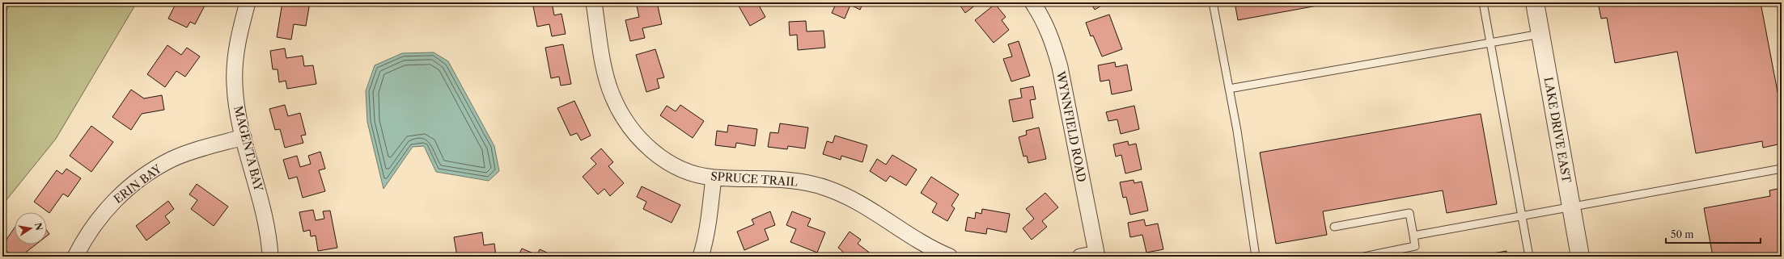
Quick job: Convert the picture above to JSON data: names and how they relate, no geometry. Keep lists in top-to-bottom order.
{
  "streets": {
    "street": [
      "WYNNFIELD ROAD",
      "LAKE DRIVE EAST",
      "MAGENTA BAY",
      "SPRUCE TRAIL",
      "ERIN BAY"
    ]
  },
  "crossings": [
    ["MAGENTA BAY", "ERIN BAY"]
  ],
  "scale_bar": "50 m",
  "north": "right"
}
